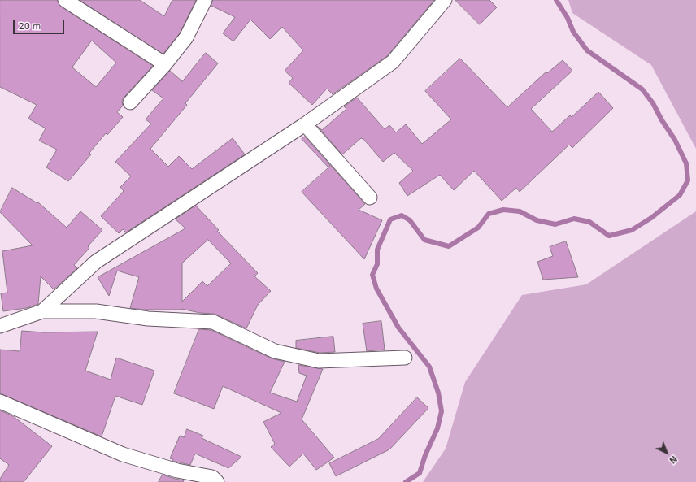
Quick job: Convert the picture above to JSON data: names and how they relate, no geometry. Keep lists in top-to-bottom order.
{
  "scale_bar": "20 m",
  "north": "bottom right"
}
